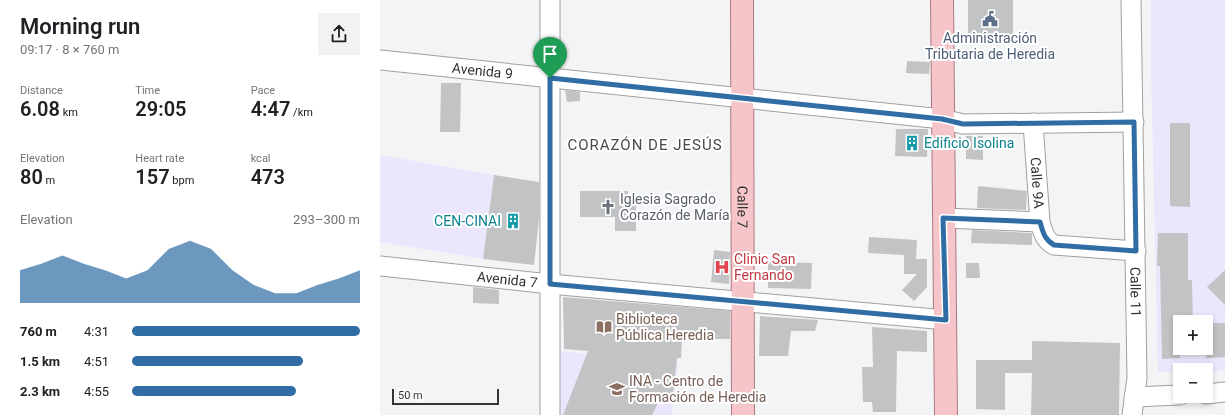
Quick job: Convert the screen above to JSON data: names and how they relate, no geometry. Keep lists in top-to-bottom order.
{
  "streets": {
    "main road": ["Calle 7"],
    "street": [
      "Avenida 9",
      "Calle 9A",
      "Avenida 7",
      "Calle 11"
    ]
  },
  "crossings": [
    ["Avenida 9", "Calle 9A"],
    ["Avenida 9", "Calle 7"],
    ["Avenida 9", "Calle 11"],
    ["Calle 9A", "Calle 11"],
    ["Calle 7", "Avenida 7"]
  ],
  "districts": ["CORAZÓN DE JESÚS"],
  "places": {
    "public building": ["Administración Tributaria de Heredia"],
    "building": ["Edificio Isolina", "CEN-CINAI"],
    "church": ["Iglesia Sagrado Corazón de María"],
    "hospital": ["Clinic San Fernando"],
    "library": ["Biblioteca Pública Heredia"],
    "school or university": ["INA - Centro de Formación de Heredia"]
  },
  "scale_bar": "50 m",
  "page": {
    "heading": ["Morning run", "09:17 · 8 × 760 m"],
    "stats": [
      ["Distance", "6.08 km"],
      ["Time", "29:05"],
      ["Pace", "4:47 /km"],
      ["Elevation", "80 m"],
      ["Heart rate", "157 bpm"],
      ["kcal", "473"]
    ],
    "chart": ["Elevation", "293–300 m"],
    "map_buttons": ["+", "−"],
    "list": [
      {
        "name": "760 m",
        "note": "4:31"
      },
      {
        "name": "1.5 km",
        "note": "4:51"
      },
      {
        "name": "2.3 km",
        "note": "4:55"
      }
    ],
    "scale": "50 m"
  }
}
